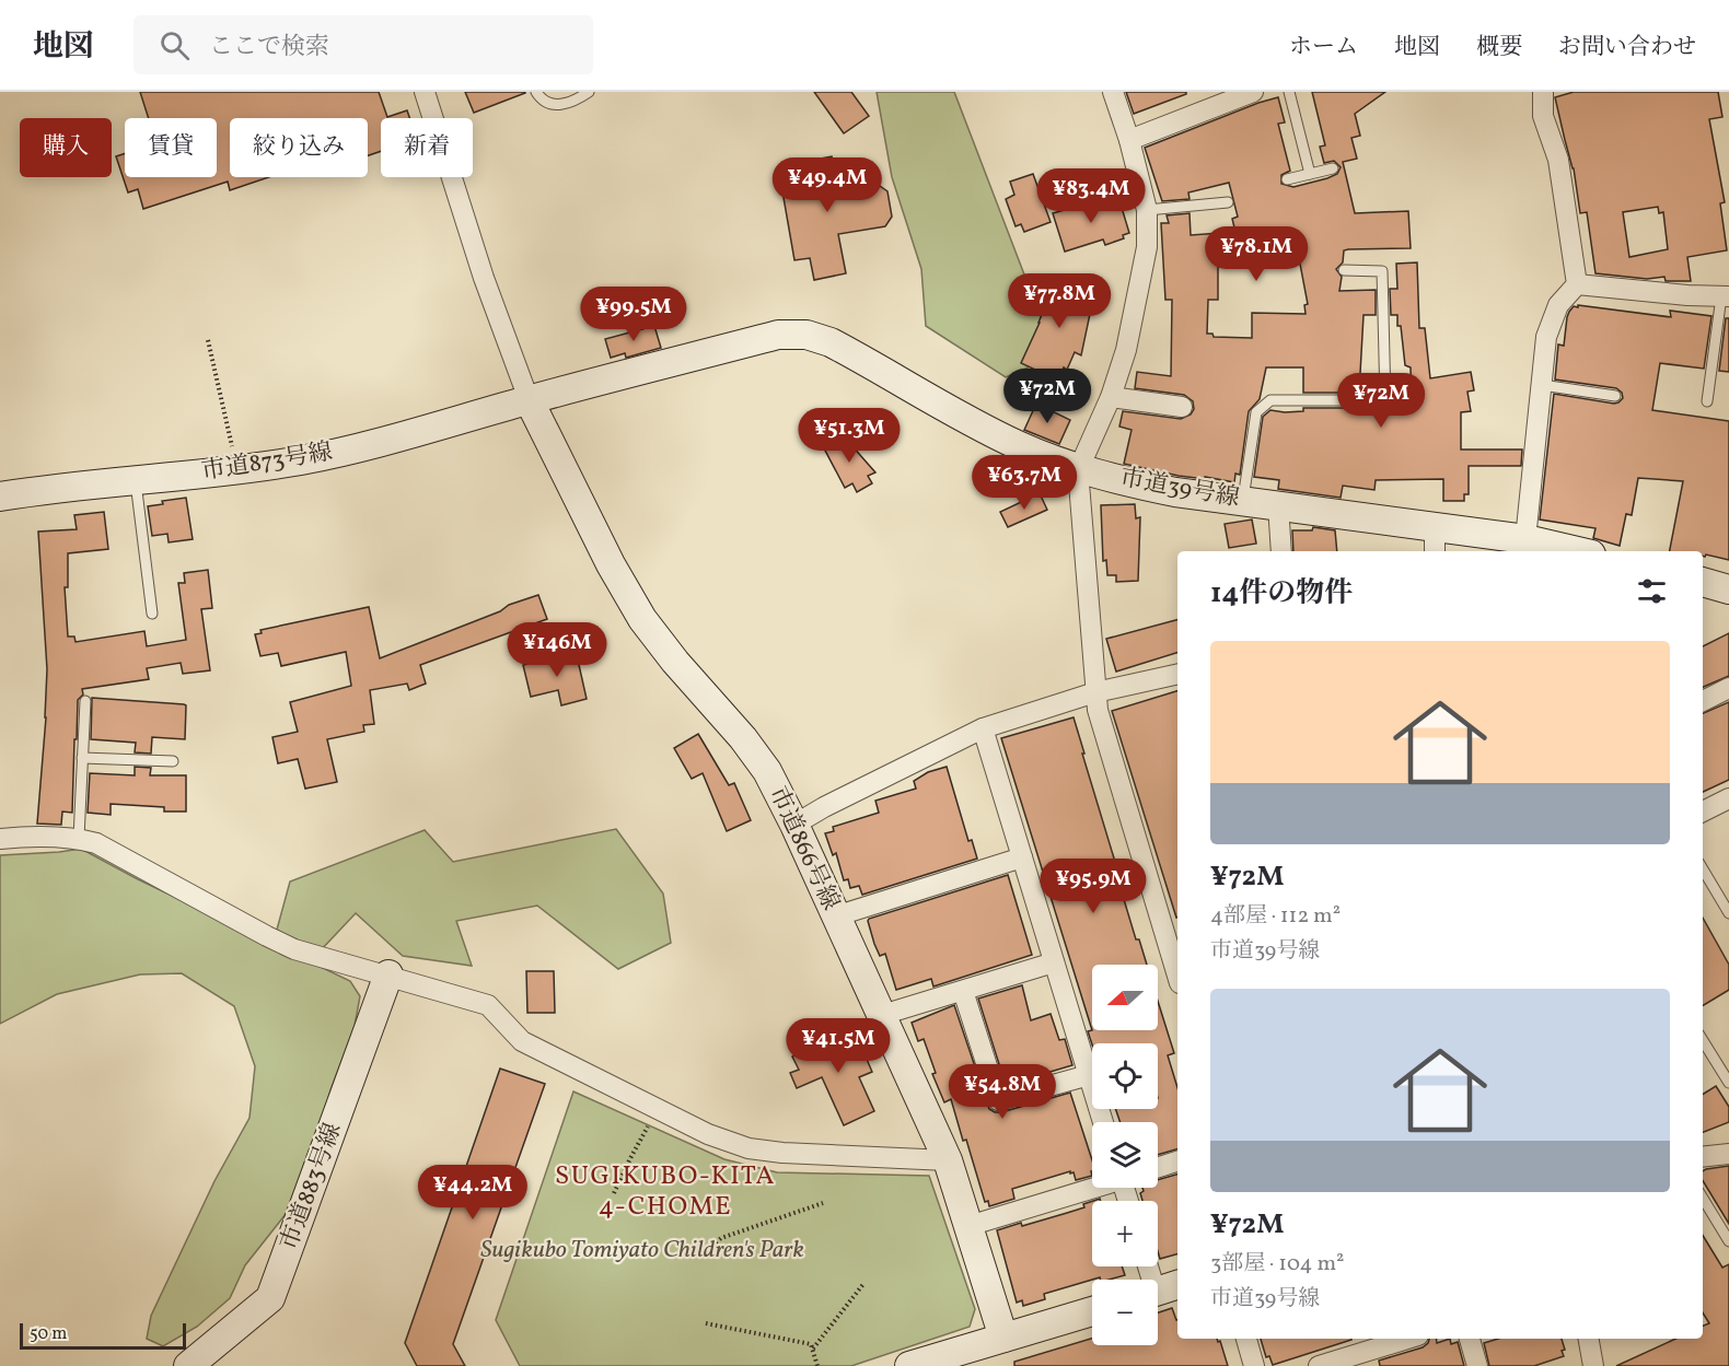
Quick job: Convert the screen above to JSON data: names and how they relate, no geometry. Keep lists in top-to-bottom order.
{
  "streets": {
    "street": [
      "市道873号線",
      "市道39号線",
      "市道866号線",
      "市道883号線"
    ]
  },
  "crossings": [
    ["市道873号線", "市道39号線"],
    ["市道873号線", "市道866号線"],
    ["市道39号線", "市道866号線"]
  ],
  "districts": ["SUGIKUBO-KITA 4-CHOME"],
  "parks": ["Sugikubo Tomiyato Children's Park"],
  "scale_bar": "50 m",
  "north": "left",
  "page": {
    "header": "地図",
    "search": "ここで検索",
    "nav": [
      "ホーム",
      "地図",
      "概要",
      "お問い合わせ"
    ],
    "chip": [
      "購入",
      "賃貸",
      "絞り込み",
      "新着"
    ],
    "price": [
      "¥49.4M",
      "¥83.4M",
      "¥78.1M",
      "¥77.8M",
      "¥99.5M",
      "¥72M",
      "¥72M",
      "¥51.3M",
      "¥63.7M",
      "¥146M",
      "¥95.9M",
      "¥41.5M",
      "¥54.8M",
      "¥44.2M"
    ],
    "heading": "14件の物件",
    "list": [
      {
        "name": "¥72M",
        "note": "4部屋 · 112 m² · 市道39号線"
      },
      {
        "name": "¥72M",
        "note": "3部屋 · 104 m² · 市道39号線"
      }
    ],
    "map_buttons": ["+", "−"],
    "scale": "50 m"
  }
}
